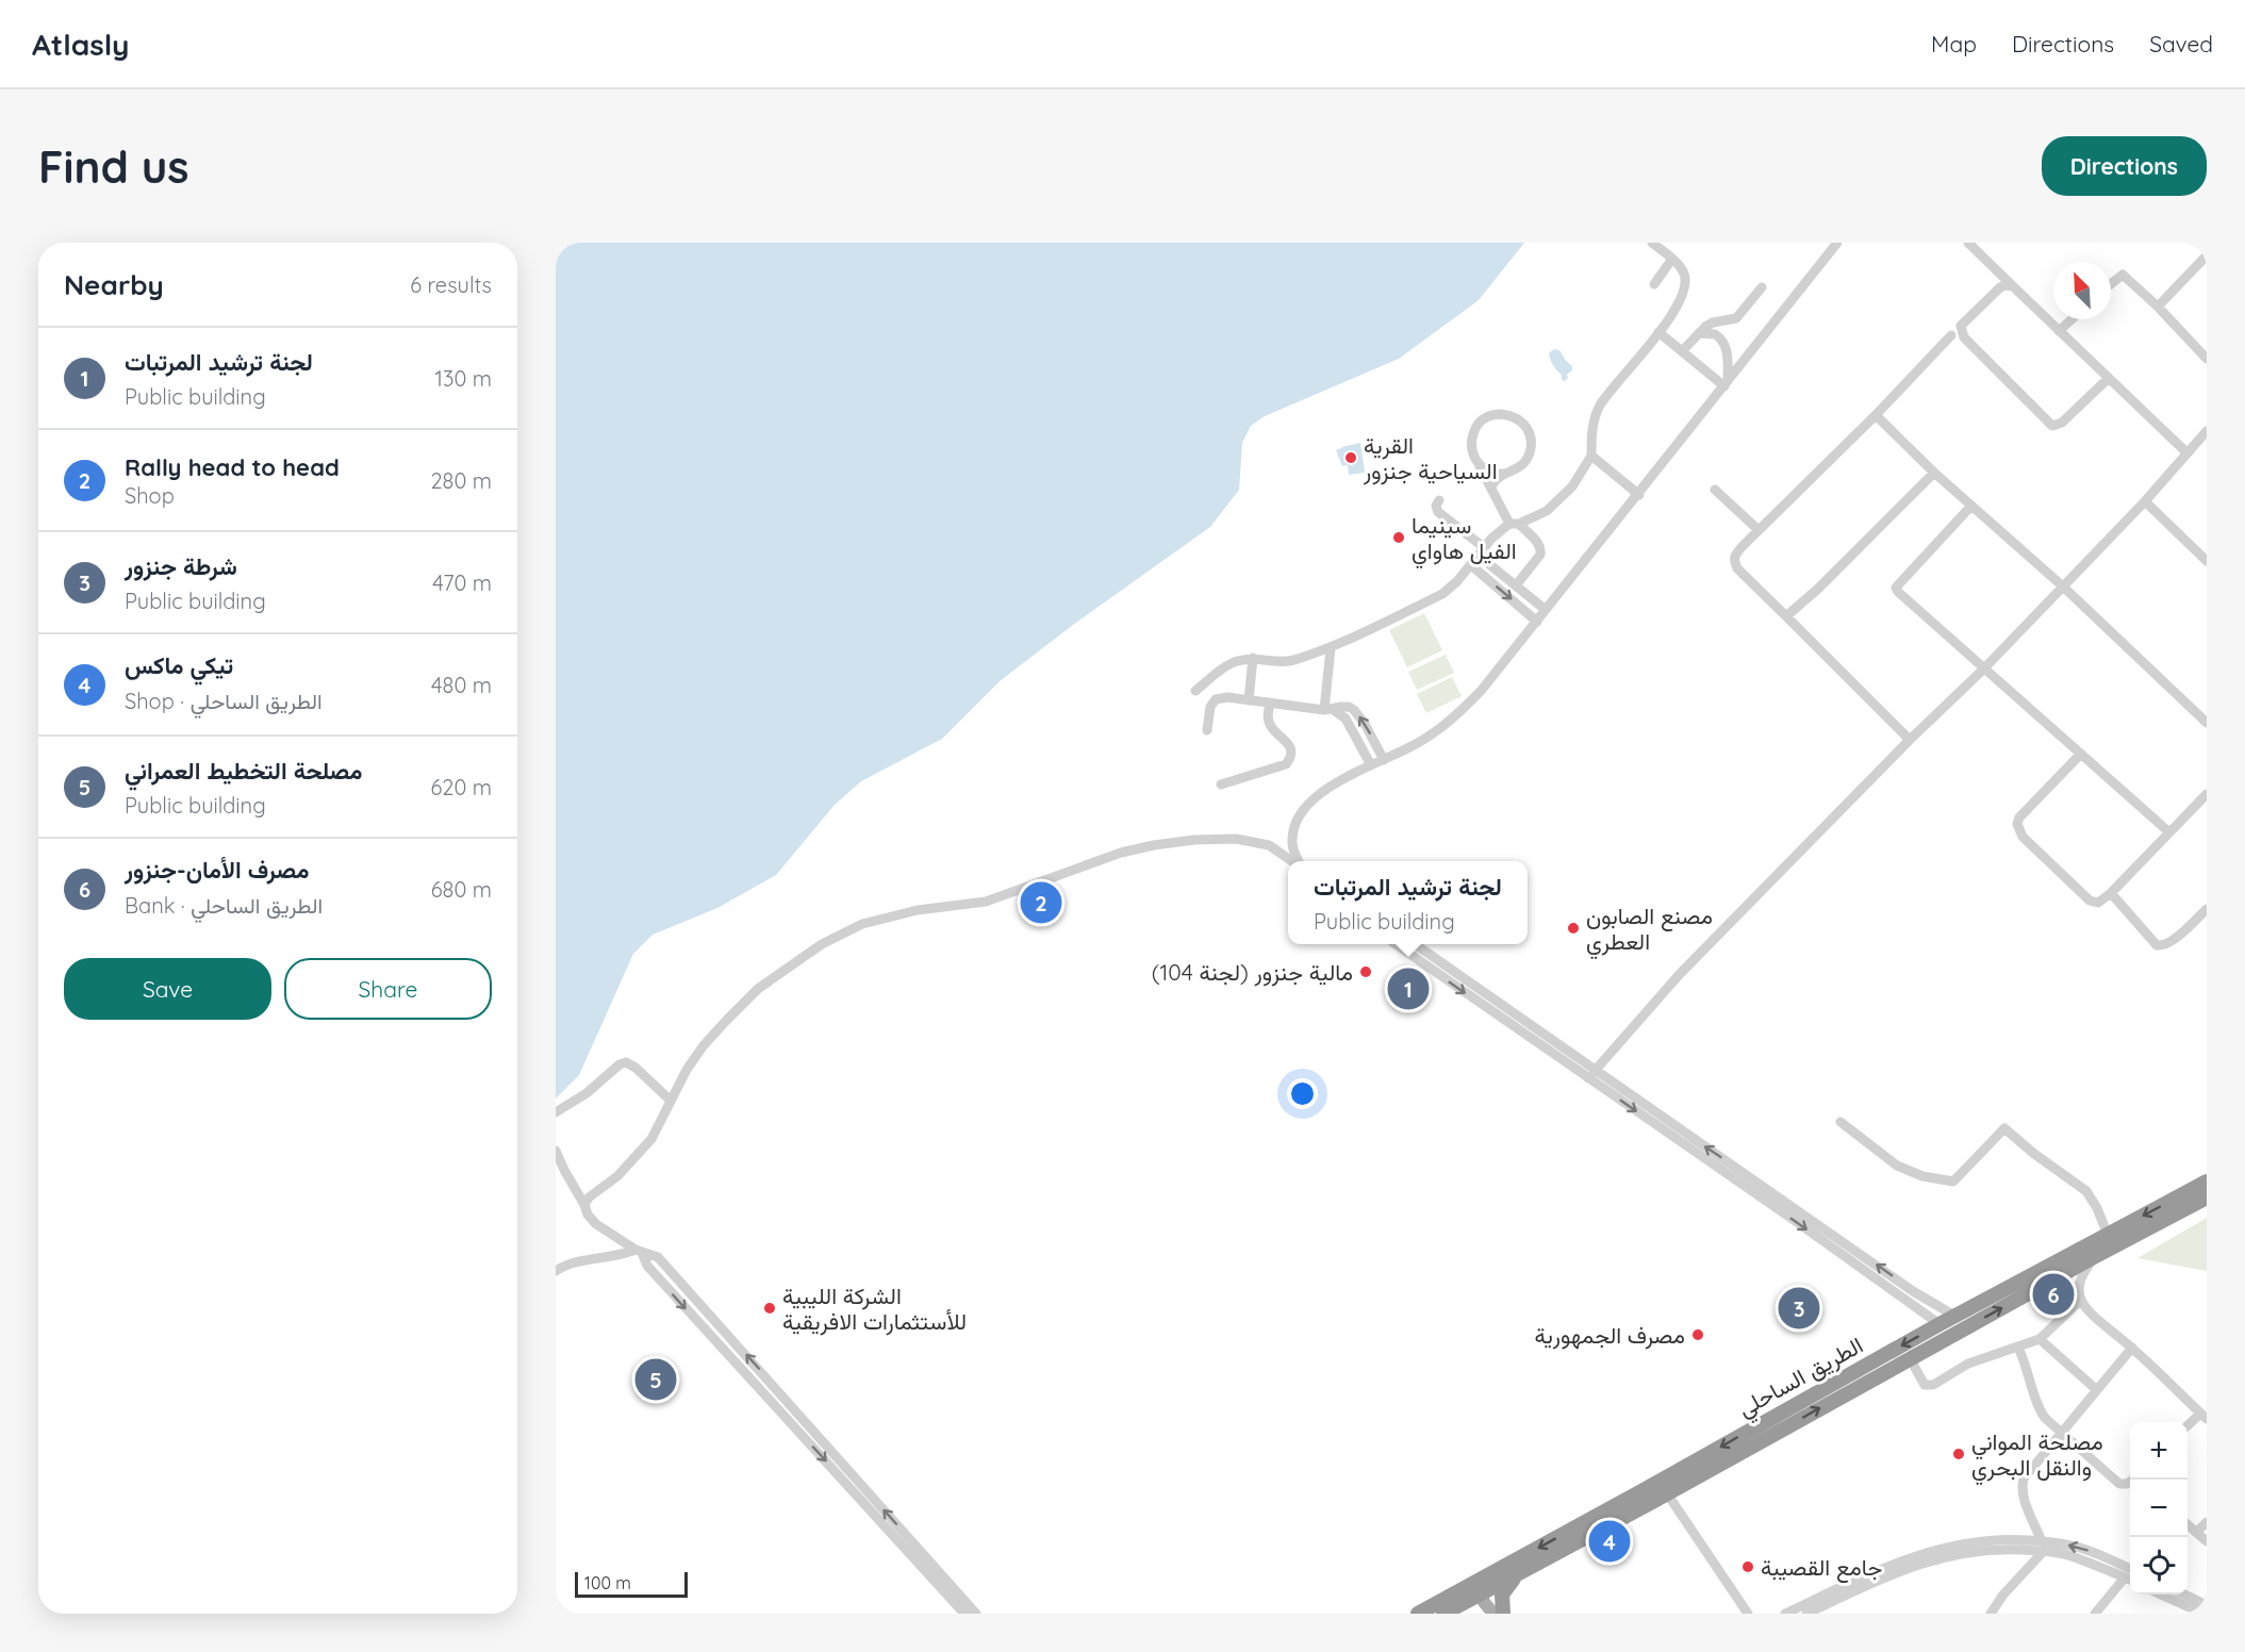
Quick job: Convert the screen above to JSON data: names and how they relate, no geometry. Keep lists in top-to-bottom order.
{
  "streets": {
    "highway": ["الطريق الساحلي"]
  },
  "places": [
    "القرية السياحية جنزور",
    "سينيما الفيل هاواي",
    "مصنع الصابون العطري",
    "مالية جنزور (لجنة 104)",
    "الشركة الليبية للأستثمارات الافريقية",
    "مصرف الجمهورية",
    "مصلحة المواني والنقل البحري",
    "جامع القصيبة"
  ],
  "scale_bar": "100 m",
  "north": "top left",
  "page": {
    "header": "Atlasly",
    "nav": ["Map", "Directions", "Saved"],
    "buttons": [
      "Directions",
      ["Save", "Share"]
    ],
    "title": "Find us",
    "heading": ["Nearby", "6 results"],
    "list": [
      {
        "mark": "1",
        "name": "لجنة ترشيد المرتبات",
        "note": "Public building",
        "value": "130 m"
      },
      {
        "mark": "2",
        "name": "Rally head to head",
        "note": "Shop",
        "value": "280 m"
      },
      {
        "mark": "3",
        "name": "شرطة جنزور",
        "note": "Public building",
        "value": "470 m"
      },
      {
        "mark": "4",
        "name": "تيكي ماكس",
        "note": "Shop · الطريق الساحلي",
        "value": "480 m"
      },
      {
        "mark": "5",
        "name": "مصلحة التخطيط العمراني",
        "note": "Public building",
        "value": "620 m"
      },
      {
        "mark": "6",
        "name": "مصرف الأمان-جنزور",
        "note": "Bank · الطريق الساحلي",
        "value": "680 m"
      }
    ],
    "popup": ["لجنة ترشيد المرتبات", "Public building"],
    "pins": [
      "2",
      "1",
      "6",
      "3",
      "5",
      "4"
    ],
    "map_buttons": ["+", "−"],
    "scale": "100 m"
  }
}
